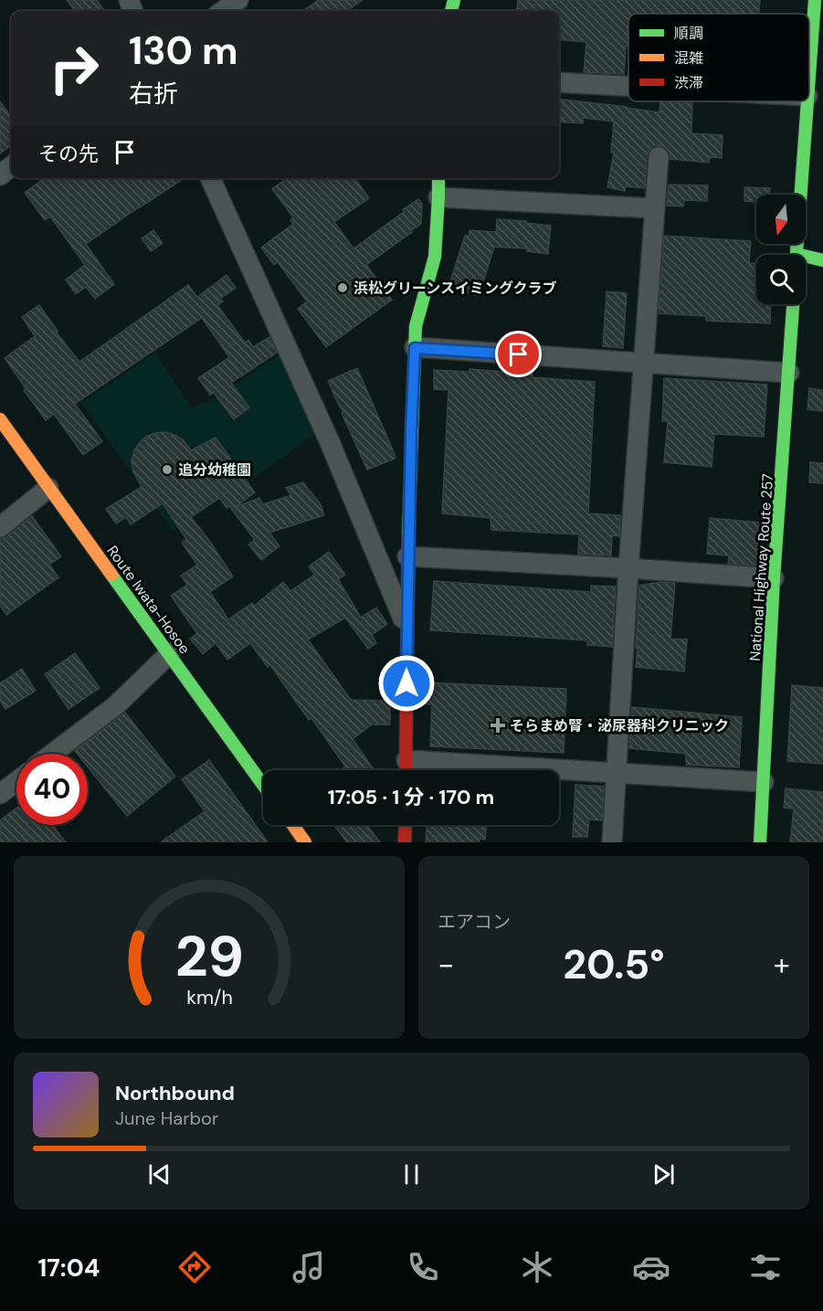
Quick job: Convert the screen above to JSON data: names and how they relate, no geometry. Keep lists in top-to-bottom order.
{
  "streets": {
    "main road": ["National Highway Route 257", "Route Iwata-Hosoe"]
  },
  "places": {
    "other": ["浜松グリーンスイミングクラブ", "追分幼稚園"],
    "health": ["そらまめ腎・泌尿器科クリニック"]
  },
  "legend": ["順調", "混雑", "渋滞"],
  "north": "bottom",
  "page": {
    "turn": ["130 m", "右折"],
    "then": "その先",
    "limit": "40",
    "trip": "17:05 · 1 分 · 170 m",
    "tile": "エアコン",
    "heat": ["−", "20.5°", "+"],
    "song": ["Northbound", "June Harbor"],
    "tabs": "17:04",
    "gauge": ["29", "km/h"]
  }
}
